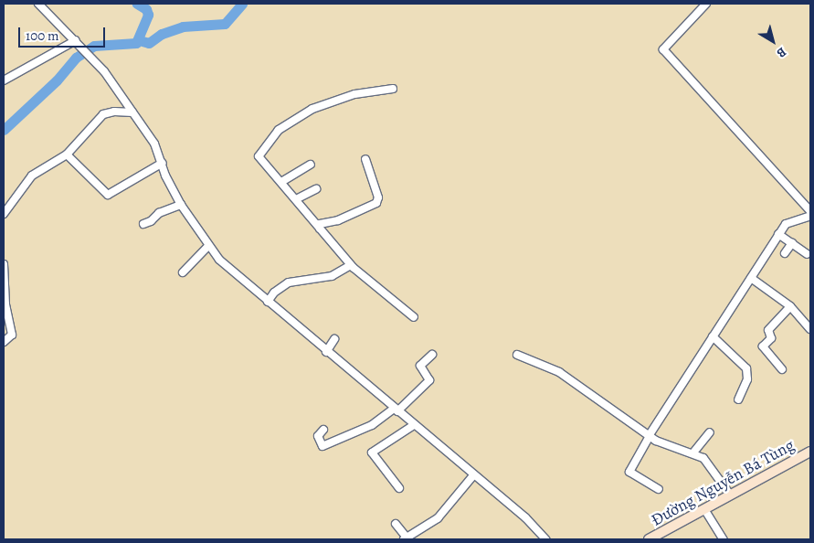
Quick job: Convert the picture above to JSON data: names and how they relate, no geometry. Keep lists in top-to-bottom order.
{
  "streets": {
    "main road": ["Đường Nguyễn Bá Tùng"]
  },
  "scale_bar": "100 m",
  "north": "bottom right"
}
